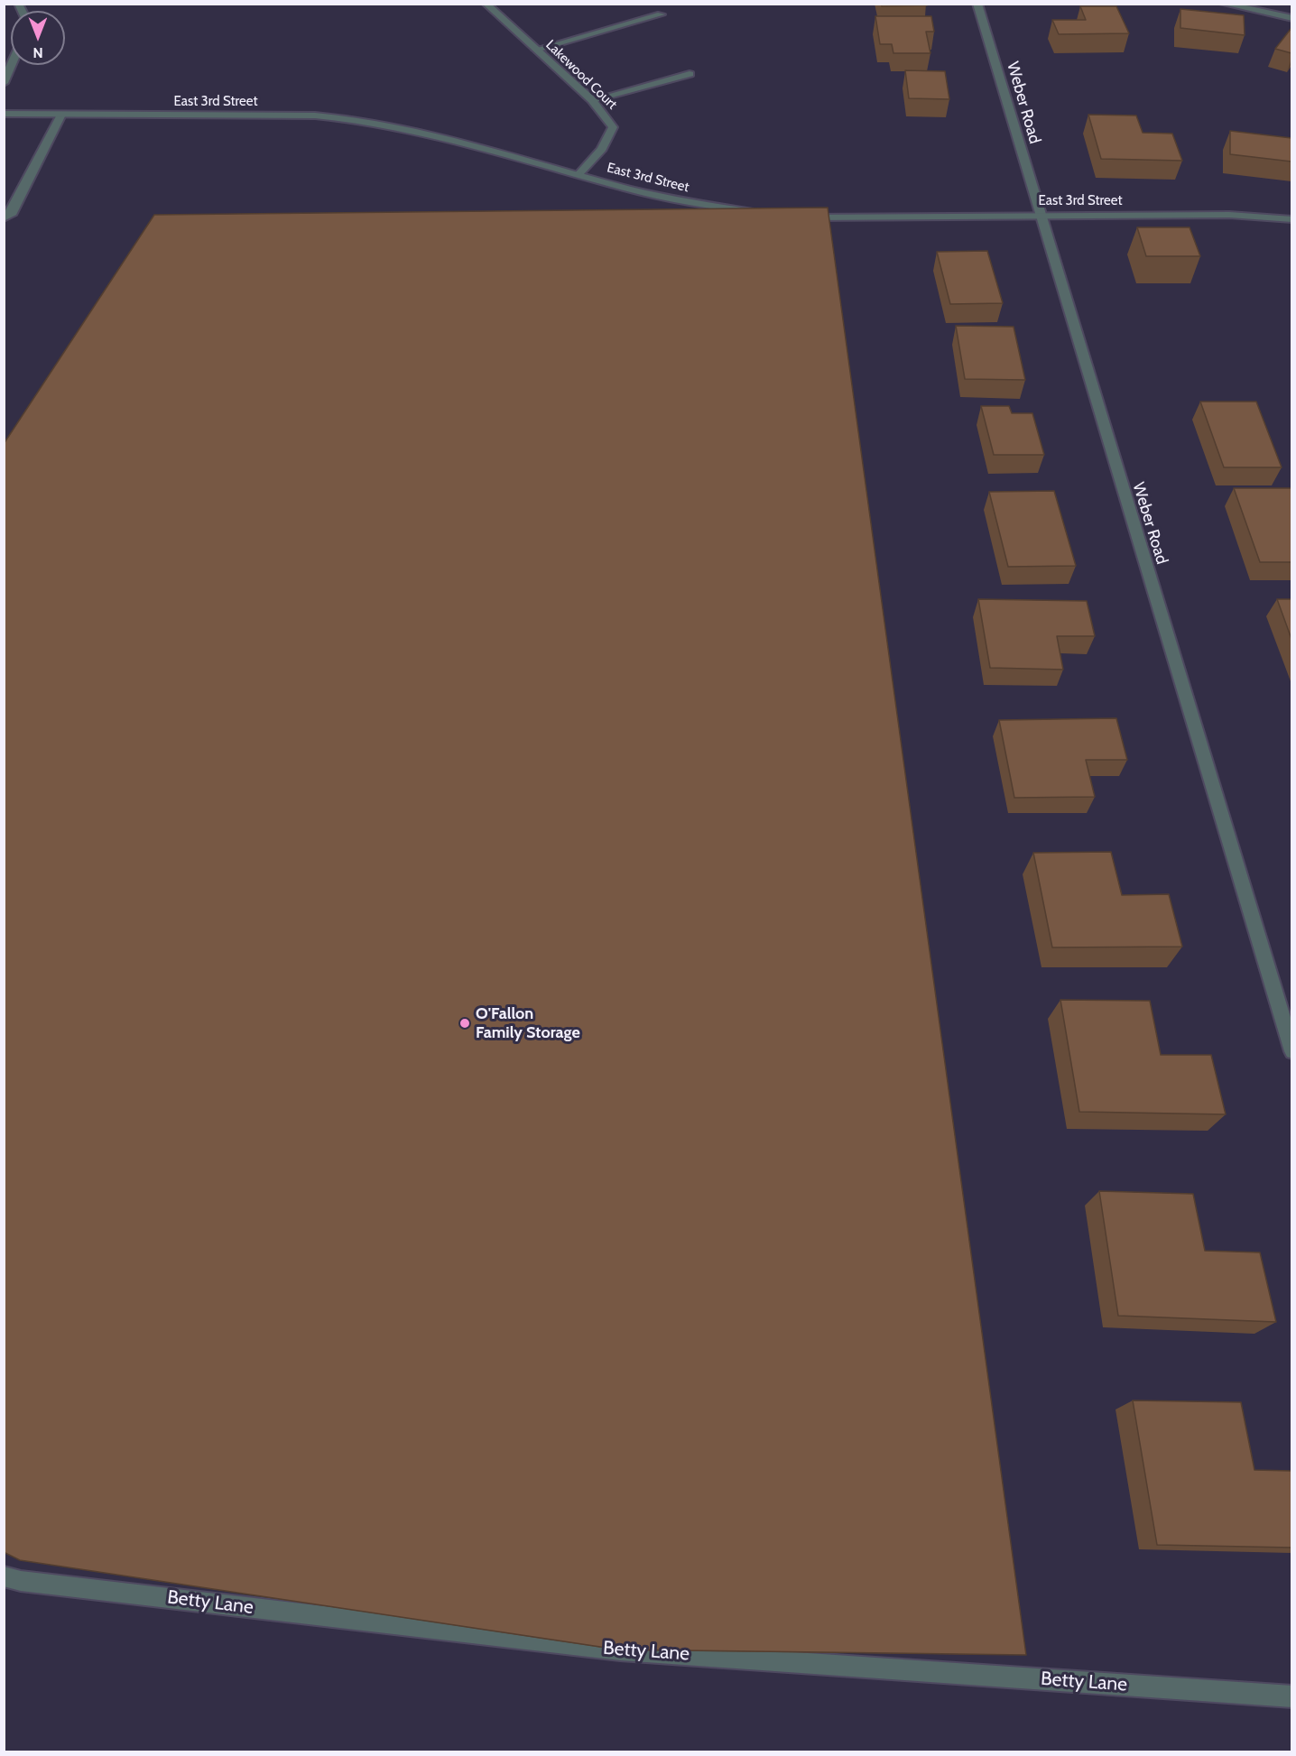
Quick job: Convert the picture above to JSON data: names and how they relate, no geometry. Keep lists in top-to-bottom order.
{
  "streets": {
    "street": [
      "Lakewood Court",
      "East 3rd Street",
      "Weber Road",
      "Betty Lane"
    ]
  },
  "crossings": [
    ["Lakewood Court", "East 3rd Street"],
    ["East 3rd Street", "Weber Road"]
  ],
  "places": ["O'Fallon Family Storage"],
  "north": "bottom"
}
